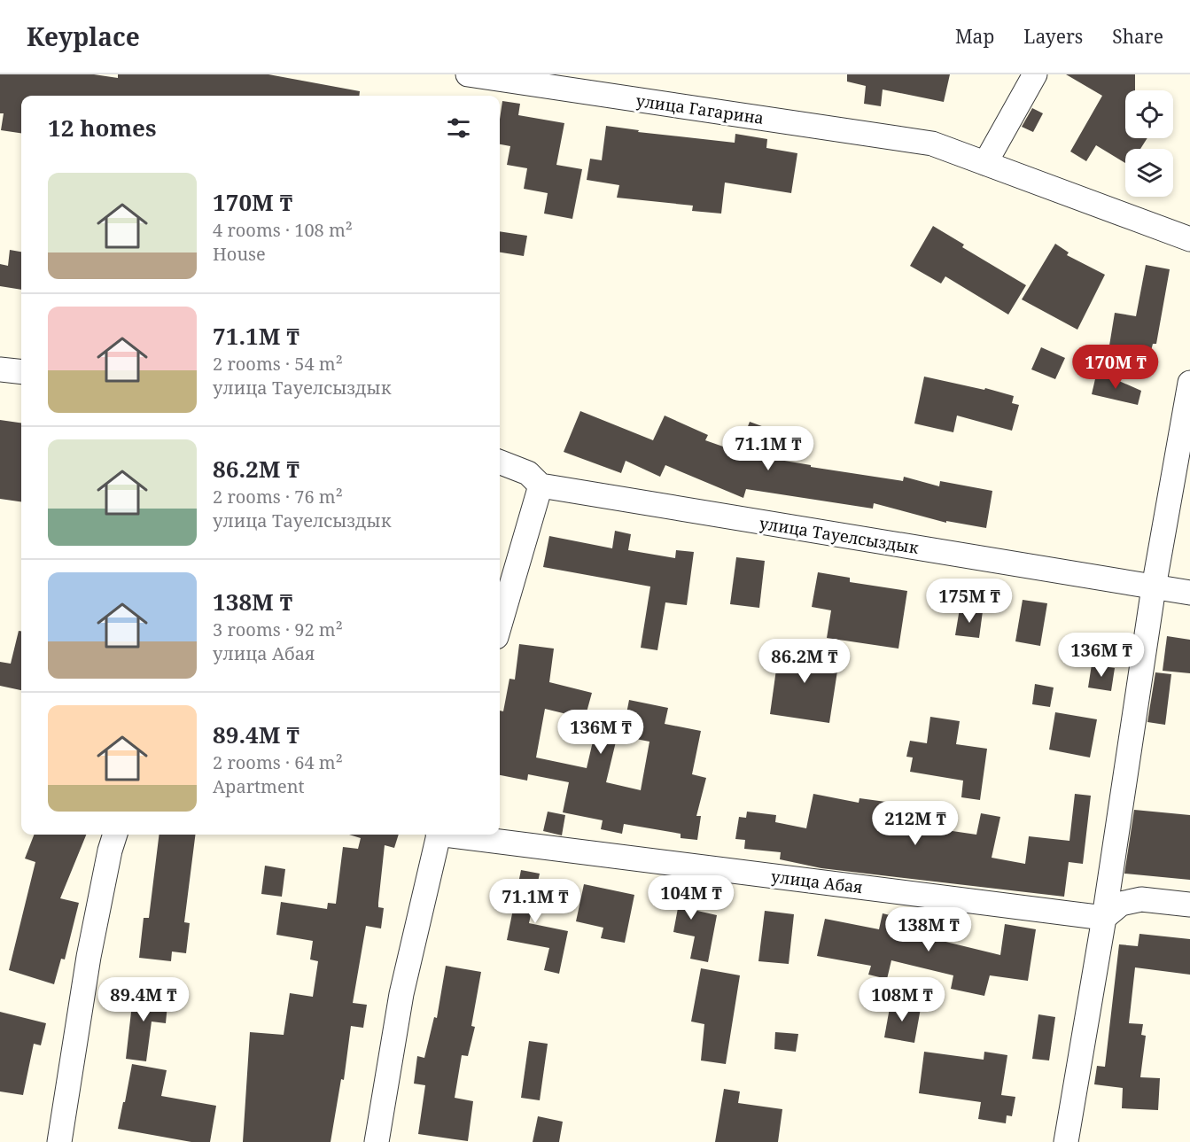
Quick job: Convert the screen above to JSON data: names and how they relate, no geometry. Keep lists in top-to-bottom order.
{
  "streets": {
    "street": ["улица Гагарина", "улица Тауелсыздык", "улица Абая"]
  },
  "page": {
    "header": "Keyplace",
    "nav": ["Map", "Layers", "Share"],
    "heading": "12 homes",
    "list": [
      {
        "name": "170M ₸",
        "note": "4 rooms · 108 m² · House"
      },
      {
        "name": "71.1M ₸",
        "note": "2 rooms · 54 m² · улица Тауелсыздык"
      },
      {
        "name": "86.2M ₸",
        "note": "2 rooms · 76 m² · улица Тауелсыздык"
      },
      {
        "name": "138M ₸",
        "note": "3 rooms · 92 m² · улица Абая"
      },
      {
        "name": "89.4M ₸",
        "note": "2 rooms · 64 m² · Apartment"
      }
    ],
    "price": [
      "170M ₸",
      "71.1M ₸",
      "175M ₸",
      "136M ₸",
      "86.2M ₸",
      "136M ₸",
      "212M ₸",
      "104M ₸",
      "71.1M ₸",
      "138M ₸",
      "89.4M ₸",
      "108M ₸"
    ]
  }
}
